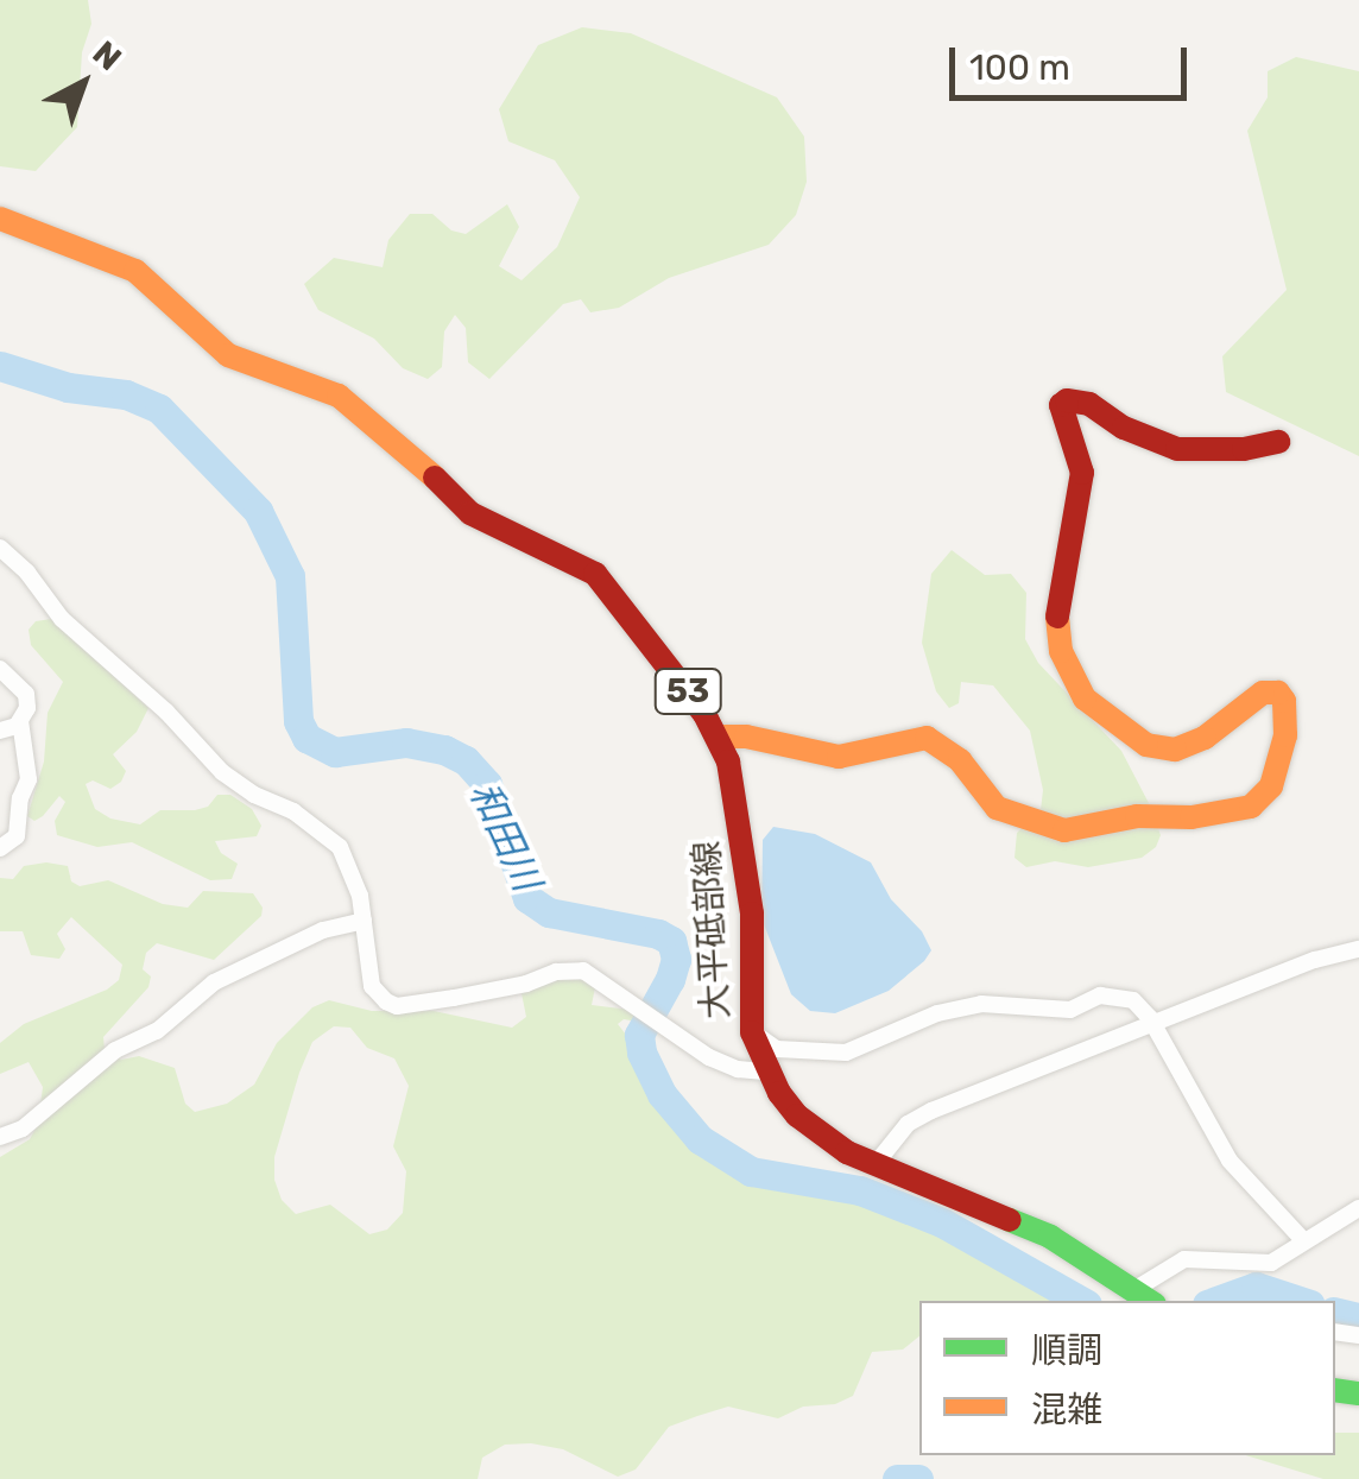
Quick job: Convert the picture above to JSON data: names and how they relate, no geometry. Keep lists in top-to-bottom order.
{
  "streets": {
    "main road": ["53", "大平砥部線"]
  },
  "water": ["和田川"],
  "legend": ["順調", "混雑"],
  "scale_bar": "100 m",
  "north": "top right"
}
